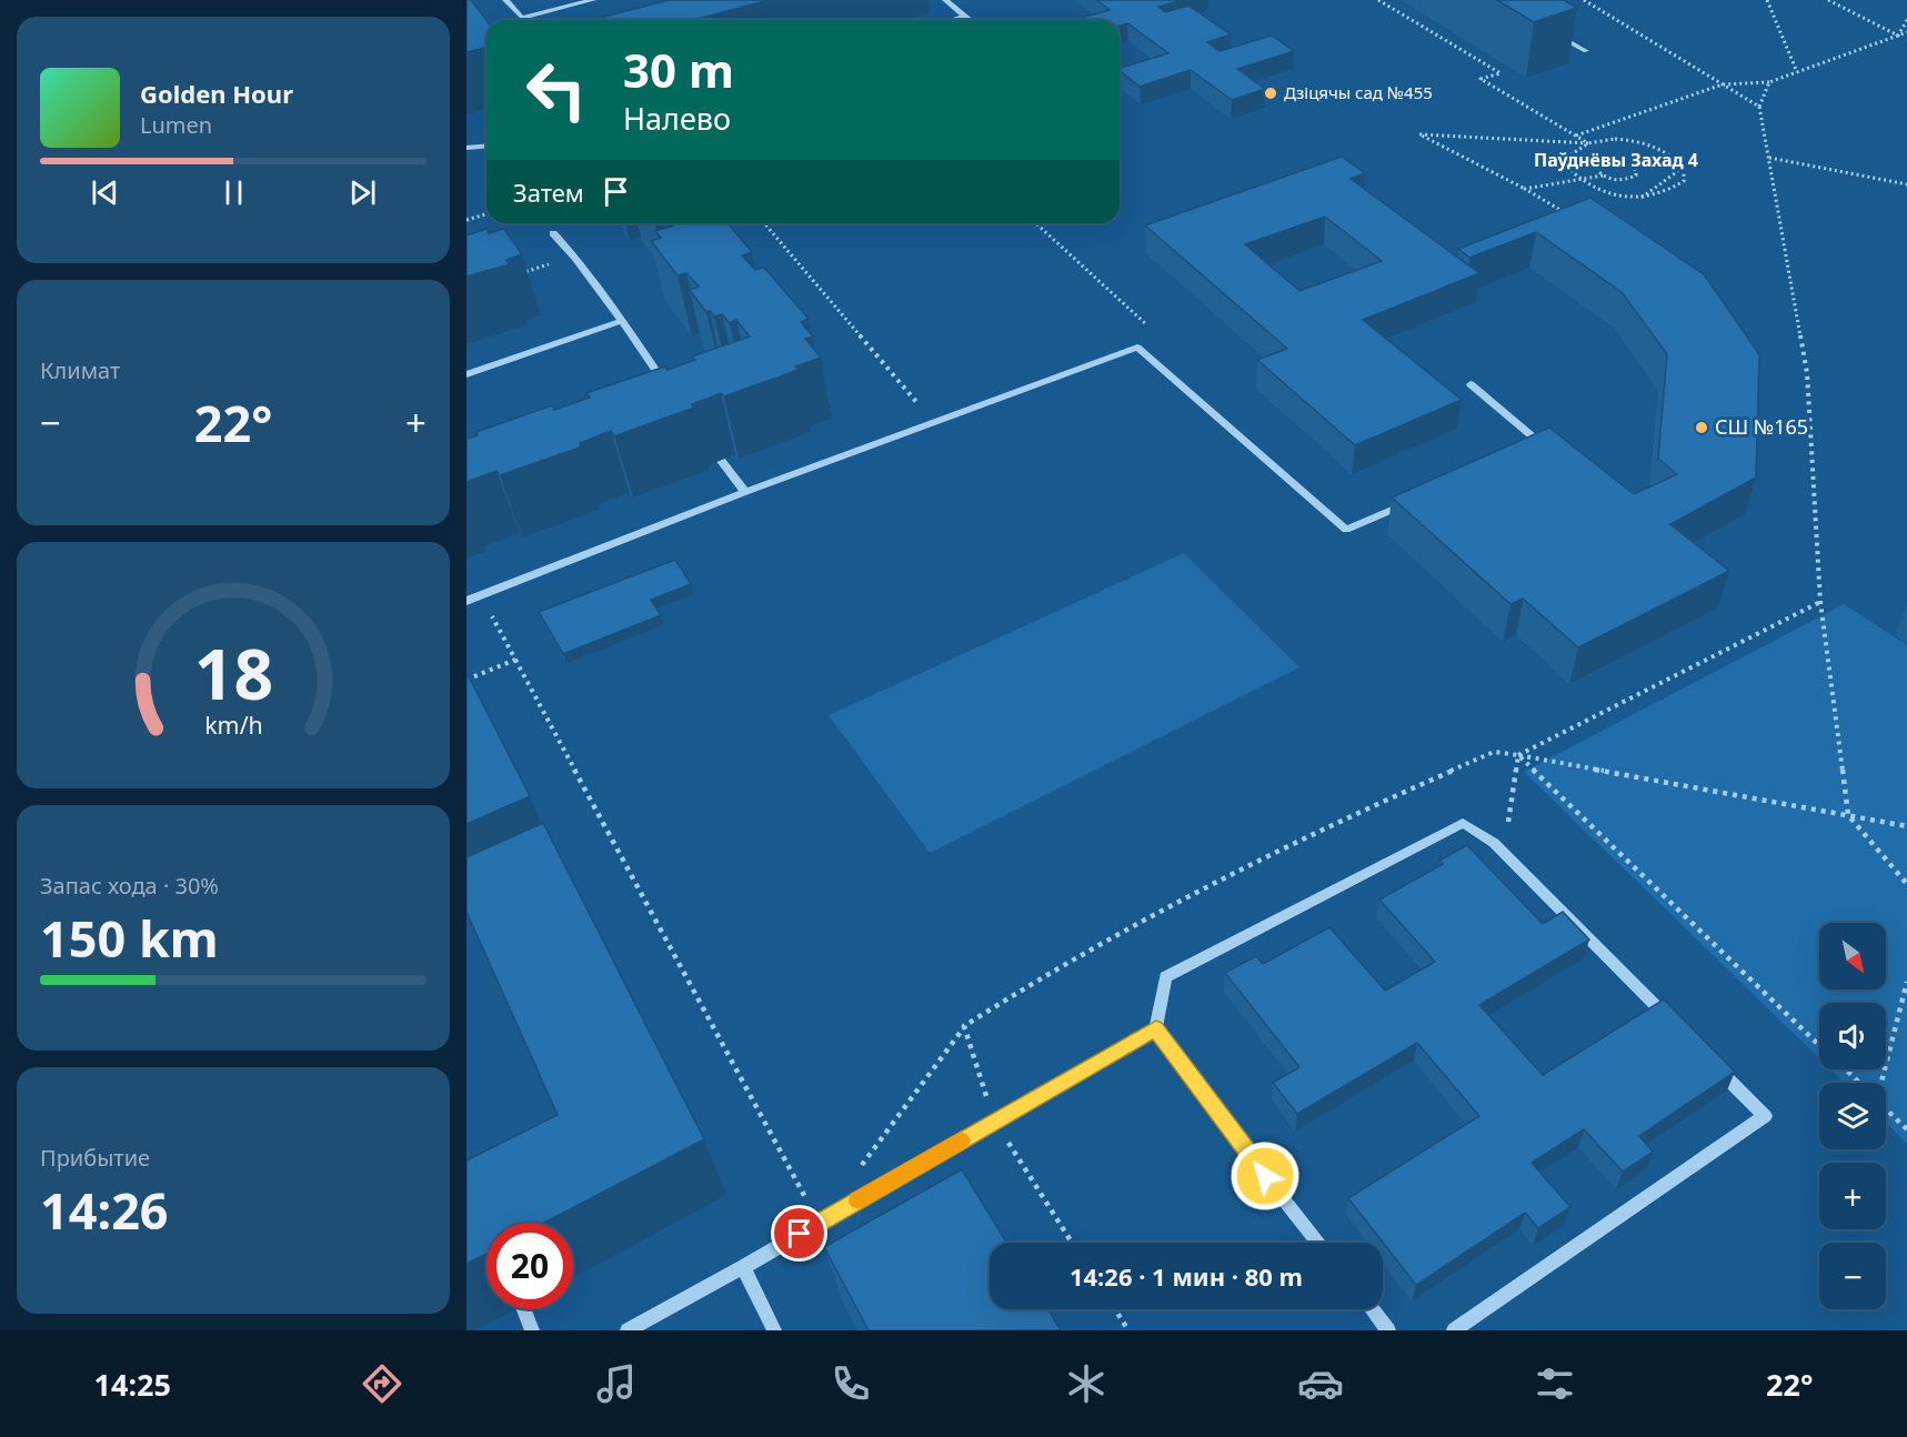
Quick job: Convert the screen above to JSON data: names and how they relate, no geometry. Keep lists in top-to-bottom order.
{
  "districts": ["Паўднёвы Захад 4"],
  "places": ["Дзіцячы сад №455", "СШ №165"],
  "north": "bottom right",
  "page": {
    "turn": ["30 m", "Налево"],
    "song": ["Golden Hour", "Lumen"],
    "then": "Затем",
    "tile": [
      "Климат",
      ["Запас хода · 30%", "150 km"],
      ["Прибытие", "14:26"]
    ],
    "heat": ["−", "22°", "+"],
    "map_buttons": ["+", "−"],
    "limit": "20",
    "trip": "14:26 · 1 мин · 80 m",
    "tabs": ["14:25", "22°"],
    "gauge": ["18", "km/h"]
  }
}
